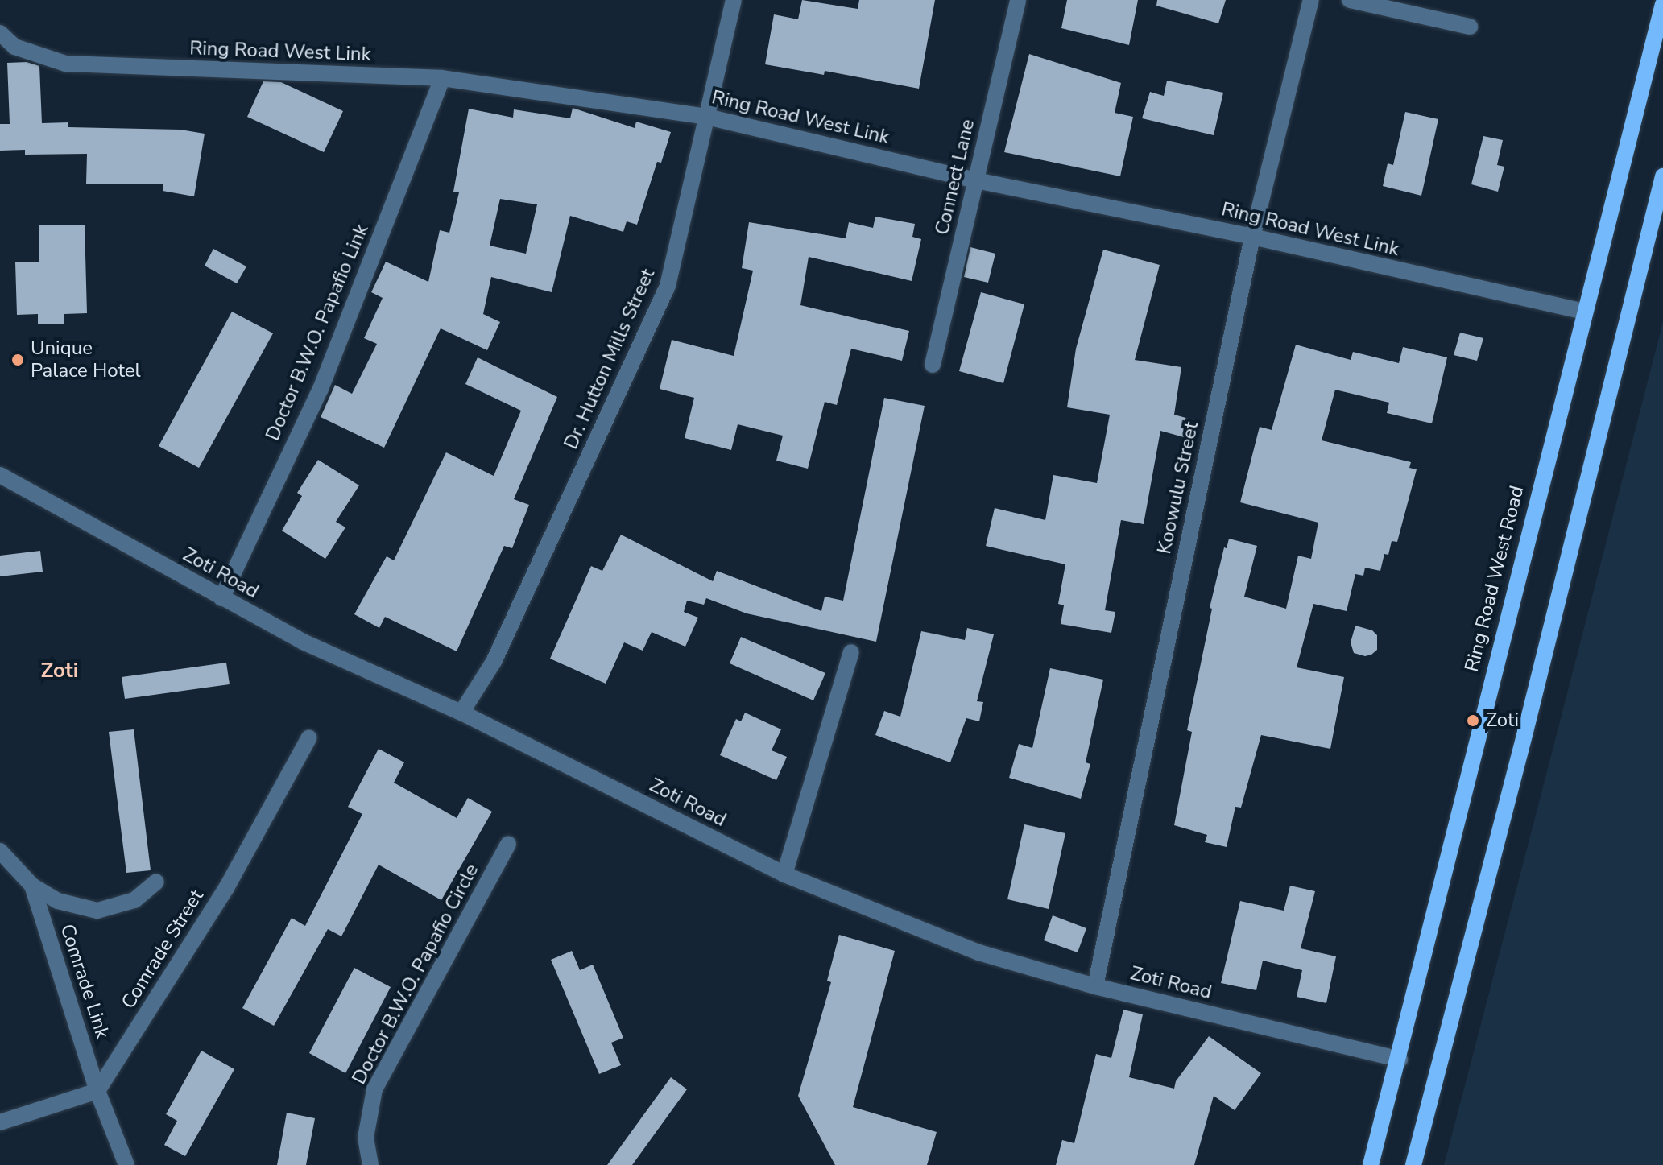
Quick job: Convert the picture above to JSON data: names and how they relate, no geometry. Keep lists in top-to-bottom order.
{
  "streets": {
    "main road": ["Ring Road West Road"],
    "street": [
      "Ring Road West Link",
      "Connect Lane",
      "Doctor B.W.O. Papafio Link",
      "Dr. Hutton Mills Street",
      "Koowulu Street",
      "Zoti Road",
      "Comrade Street",
      "Doctor B.W.O. Papafio Circle",
      "Comrade Link"
    ]
  },
  "crossings": [
    ["Ring Road West Link", "Connect Lane"],
    ["Ring Road West Link", "Doctor B.W.O. Papafio Link"],
    ["Ring Road West Link", "Dr. Hutton Mills Street"],
    ["Ring Road West Link", "Koowulu Street"],
    ["Ring Road West Link", "Ring Road West Road"],
    ["Doctor B.W.O. Papafio Link", "Zoti Road"],
    ["Dr. Hutton Mills Street", "Zoti Road"],
    ["Koowulu Street", "Zoti Road"],
    ["Zoti Road", "Ring Road West Road"],
    ["Comrade Street", "Comrade Link"]
  ],
  "districts": ["Zoti"],
  "places": ["Unique Palace Hotel", "Zoti"]
}
